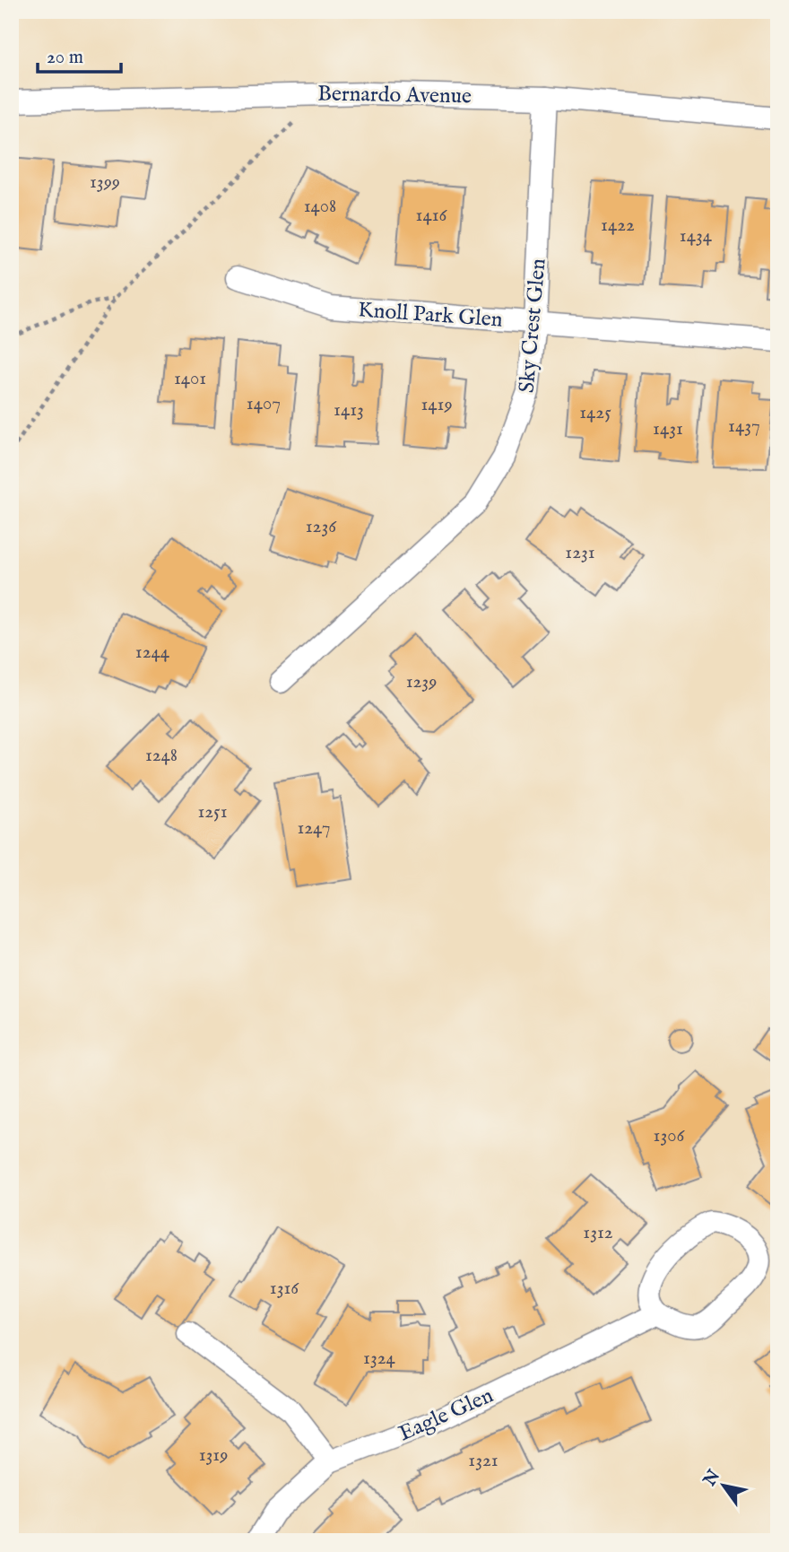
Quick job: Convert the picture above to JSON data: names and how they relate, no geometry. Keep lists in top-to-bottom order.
{
  "streets": {
    "street": [
      "Bernardo Avenue",
      "Knoll Park Glen",
      "Sky Crest Glen",
      "Eagle Glen"
    ]
  },
  "crossings": [
    ["Bernardo Avenue", "Sky Crest Glen"],
    ["Knoll Park Glen", "Sky Crest Glen"]
  ],
  "house_numbers": [
    "1399",
    "1408",
    "1416",
    "1422",
    "1434",
    "1401",
    "1407",
    "1419",
    "1413",
    "1425",
    "1437",
    "1431",
    "1236",
    "1231",
    "1244",
    "1239",
    "1248",
    "1251",
    "1247",
    "1306",
    "1312",
    "1316",
    "1324",
    "1319",
    "1321"
  ],
  "scale_bar": "20 m",
  "north": "top left"
}
